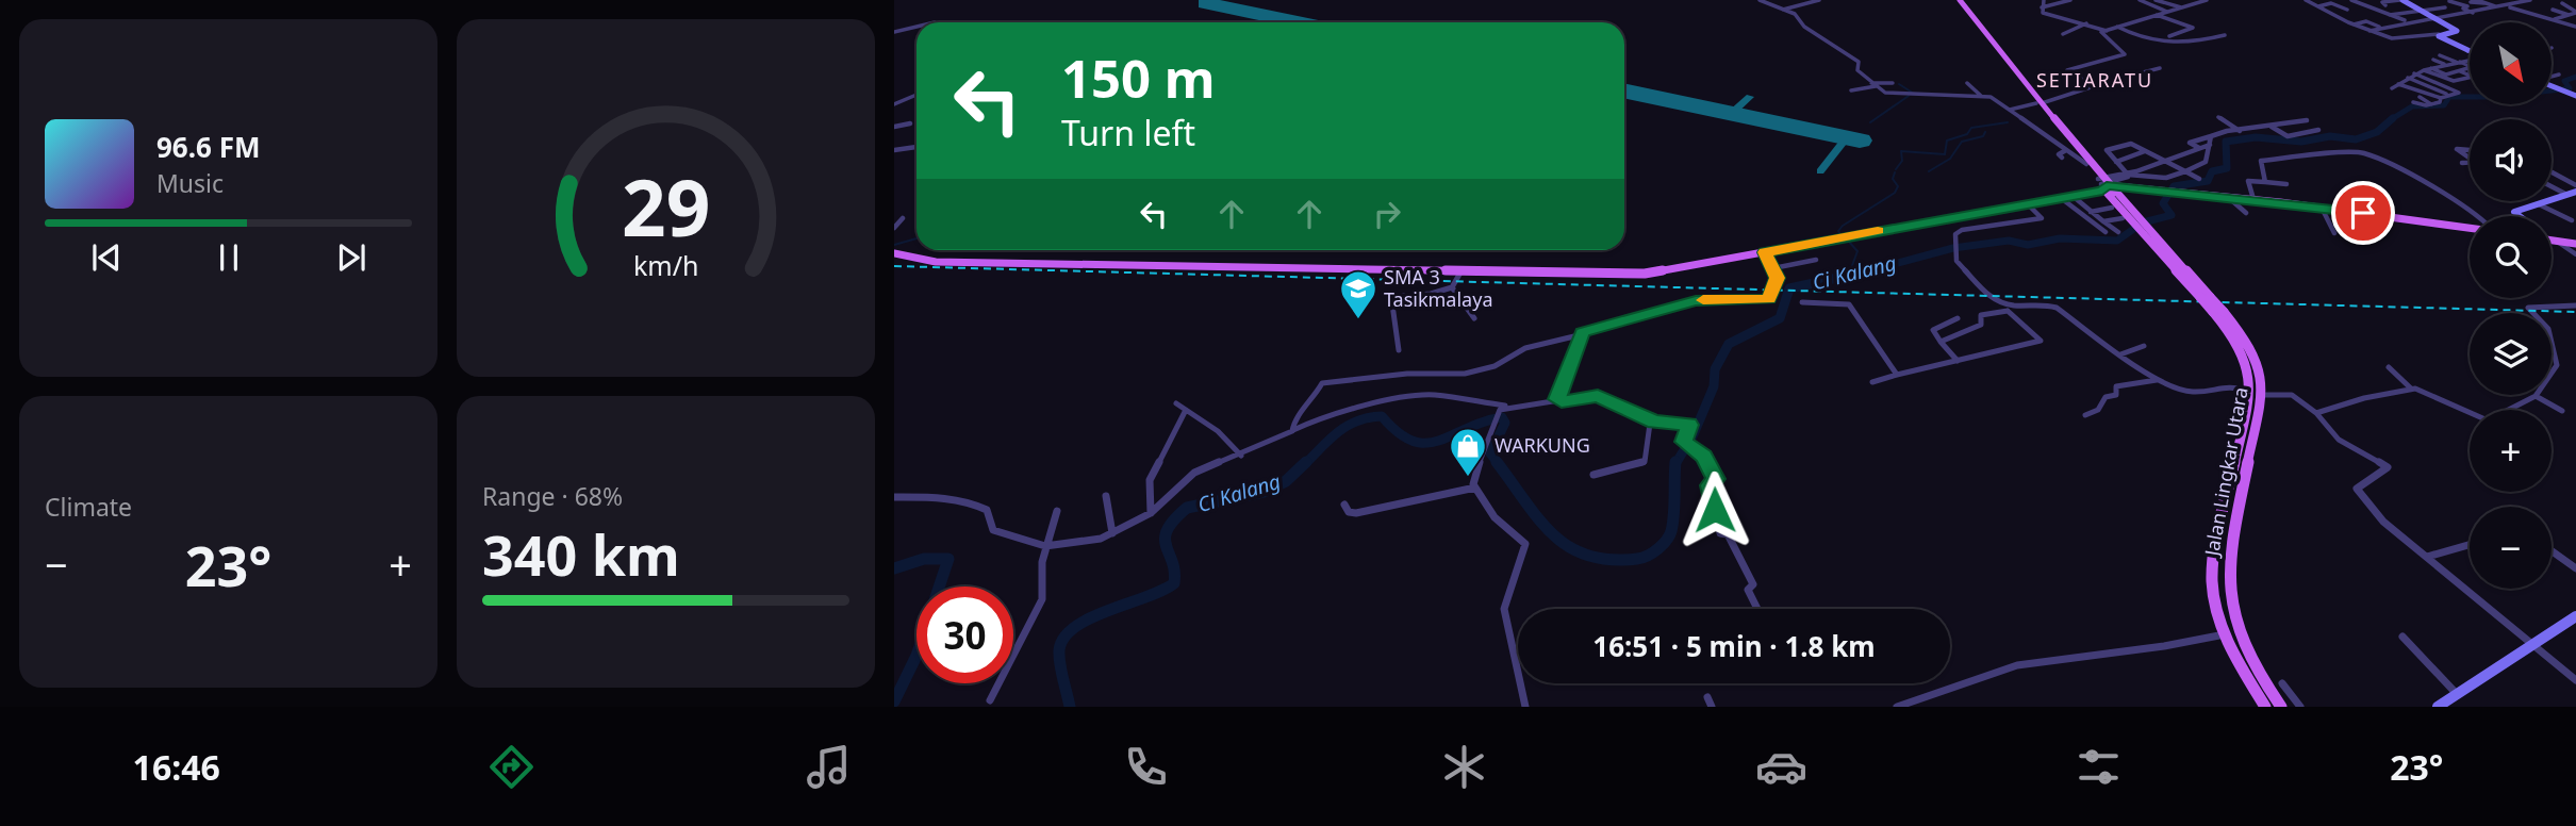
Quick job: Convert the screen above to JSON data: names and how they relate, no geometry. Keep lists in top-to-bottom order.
{
  "streets": {
    "main road": ["Jalan Lingkar Utara"]
  },
  "districts": ["SETIARATU"],
  "water": ["Ci Kalang"],
  "places": {
    "school or university": ["SMA 3 Tasikmalaya"],
    "shop": ["WARKUNG"]
  },
  "north": "bottom right",
  "page": {
    "map_buttons": ["+", "−"],
    "turn": ["150 m", "Turn left"],
    "song": ["96.6 FM", "Music"],
    "tile": [
      "Climate",
      ["Range · 68%", "340 km"]
    ],
    "heat": ["−", "23°", "+"],
    "limit": "30",
    "trip": "16:51 · 5 min · 1.8 km",
    "tabs": ["16:46", "23°"],
    "gauge": ["29", "km/h"]
  }
}
